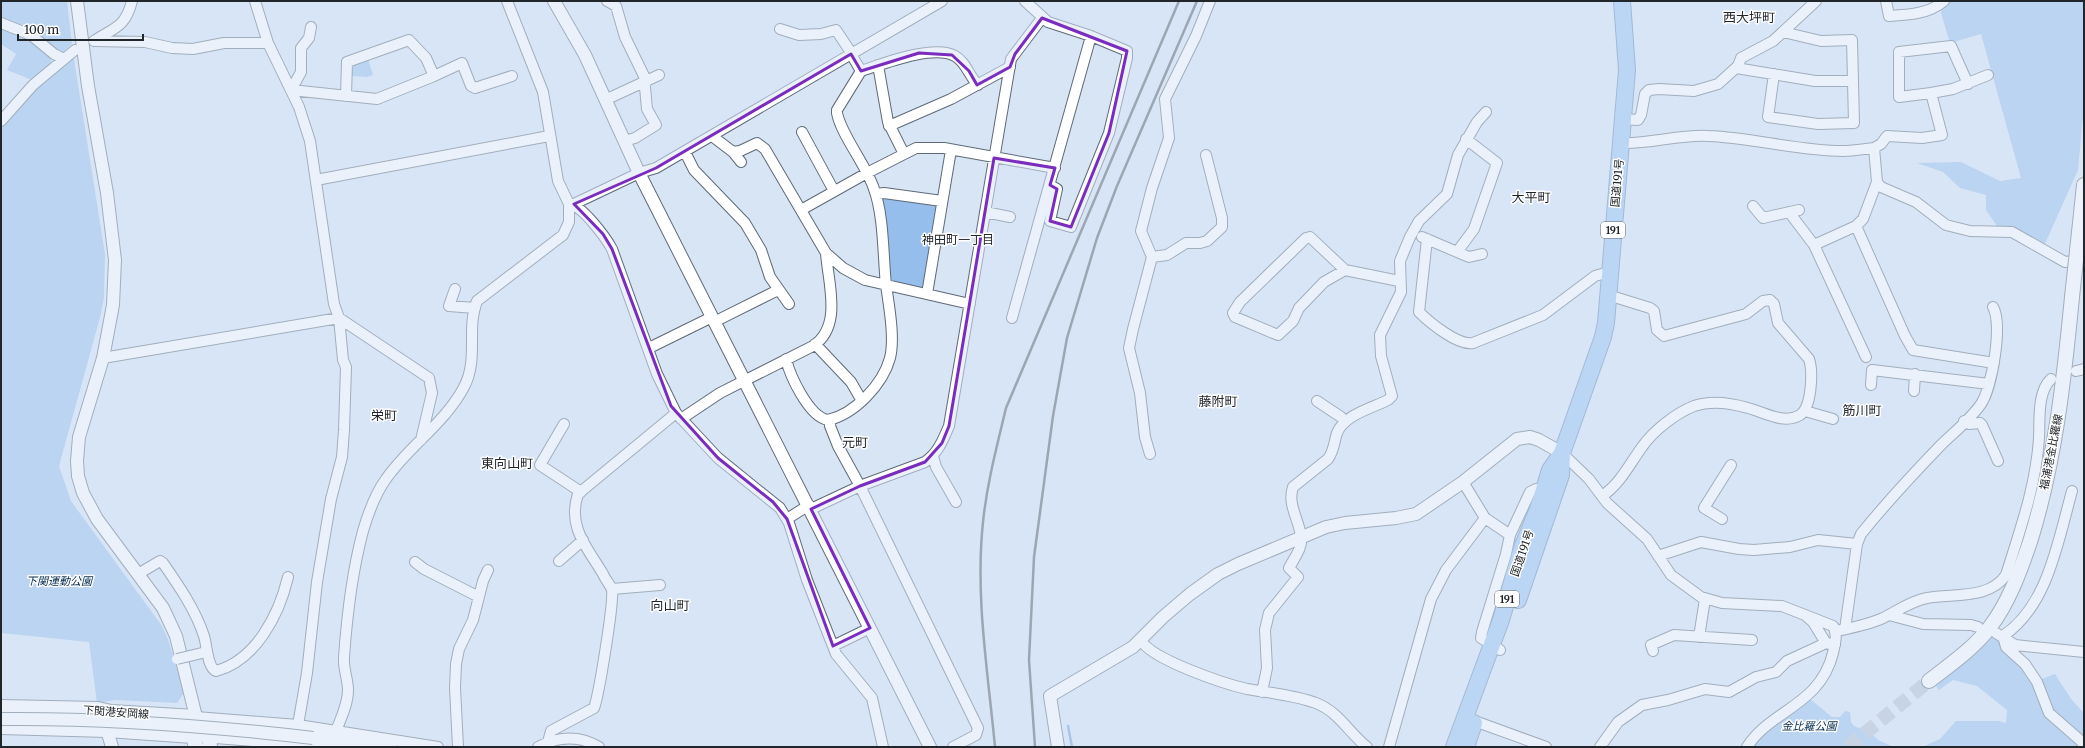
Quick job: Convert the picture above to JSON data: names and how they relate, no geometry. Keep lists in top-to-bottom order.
{
  "streets": {
    "highway": ["国道191号", "191"],
    "main road": ["福浦港金比羅線", "下関港安岡線"]
  },
  "districts": [
    "西大坪町",
    "大平町",
    "神田町一丁目",
    "藤附町",
    "筋川町",
    "栄町",
    "元町",
    "東向山町",
    "向山町"
  ],
  "parks": ["下関運動公園", "金比羅公園"],
  "scale_bar": "100 m"
}
